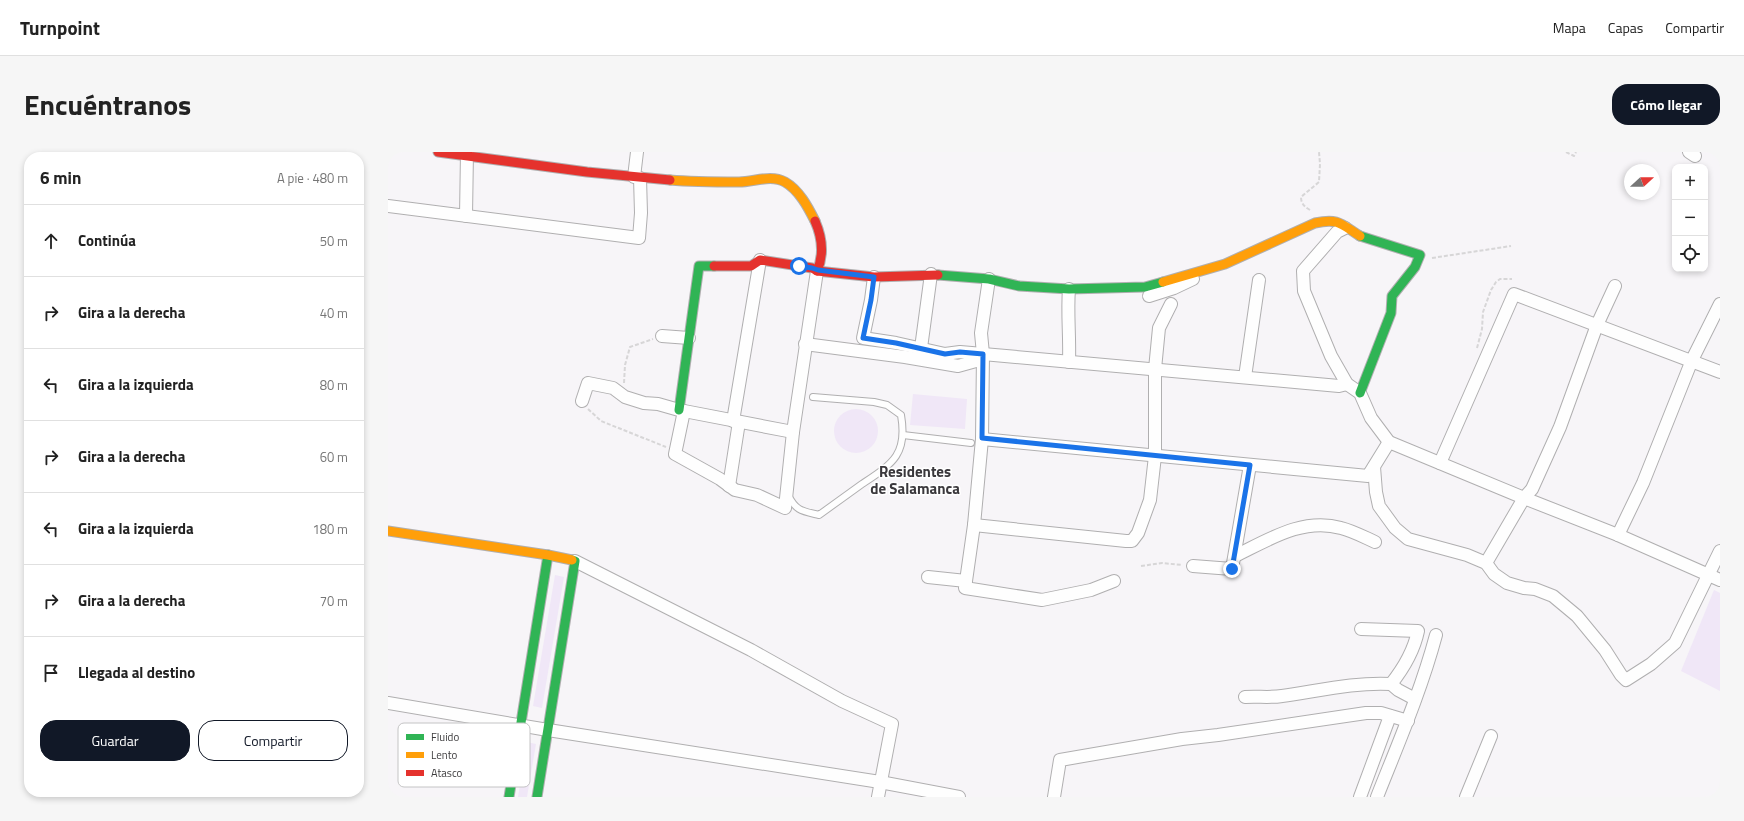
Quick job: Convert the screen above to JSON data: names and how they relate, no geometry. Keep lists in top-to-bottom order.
{
  "districts": ["Residentes de Salamanca"],
  "legend": ["Fluido", "Lento", "Atasco"],
  "north": "right",
  "page": {
    "header": "Turnpoint",
    "nav": ["Mapa", "Capas", "Compartir"],
    "title": "Encuéntranos",
    "buttons": [
      "Cómo llegar",
      ["Guardar", "Compartir"]
    ],
    "heading": ["6 min", "A pie · 480 m"],
    "map_buttons": ["+", "−"],
    "list": [
      ["Continúa", "50 m"],
      ["Gira a la derecha", "40 m"],
      ["Gira a la izquierda", "80 m"],
      ["Gira a la derecha", "60 m"],
      ["Gira a la izquierda", "180 m"],
      ["Gira a la derecha", "70 m"],
      "Llegada al destino"
    ]
  }
}
